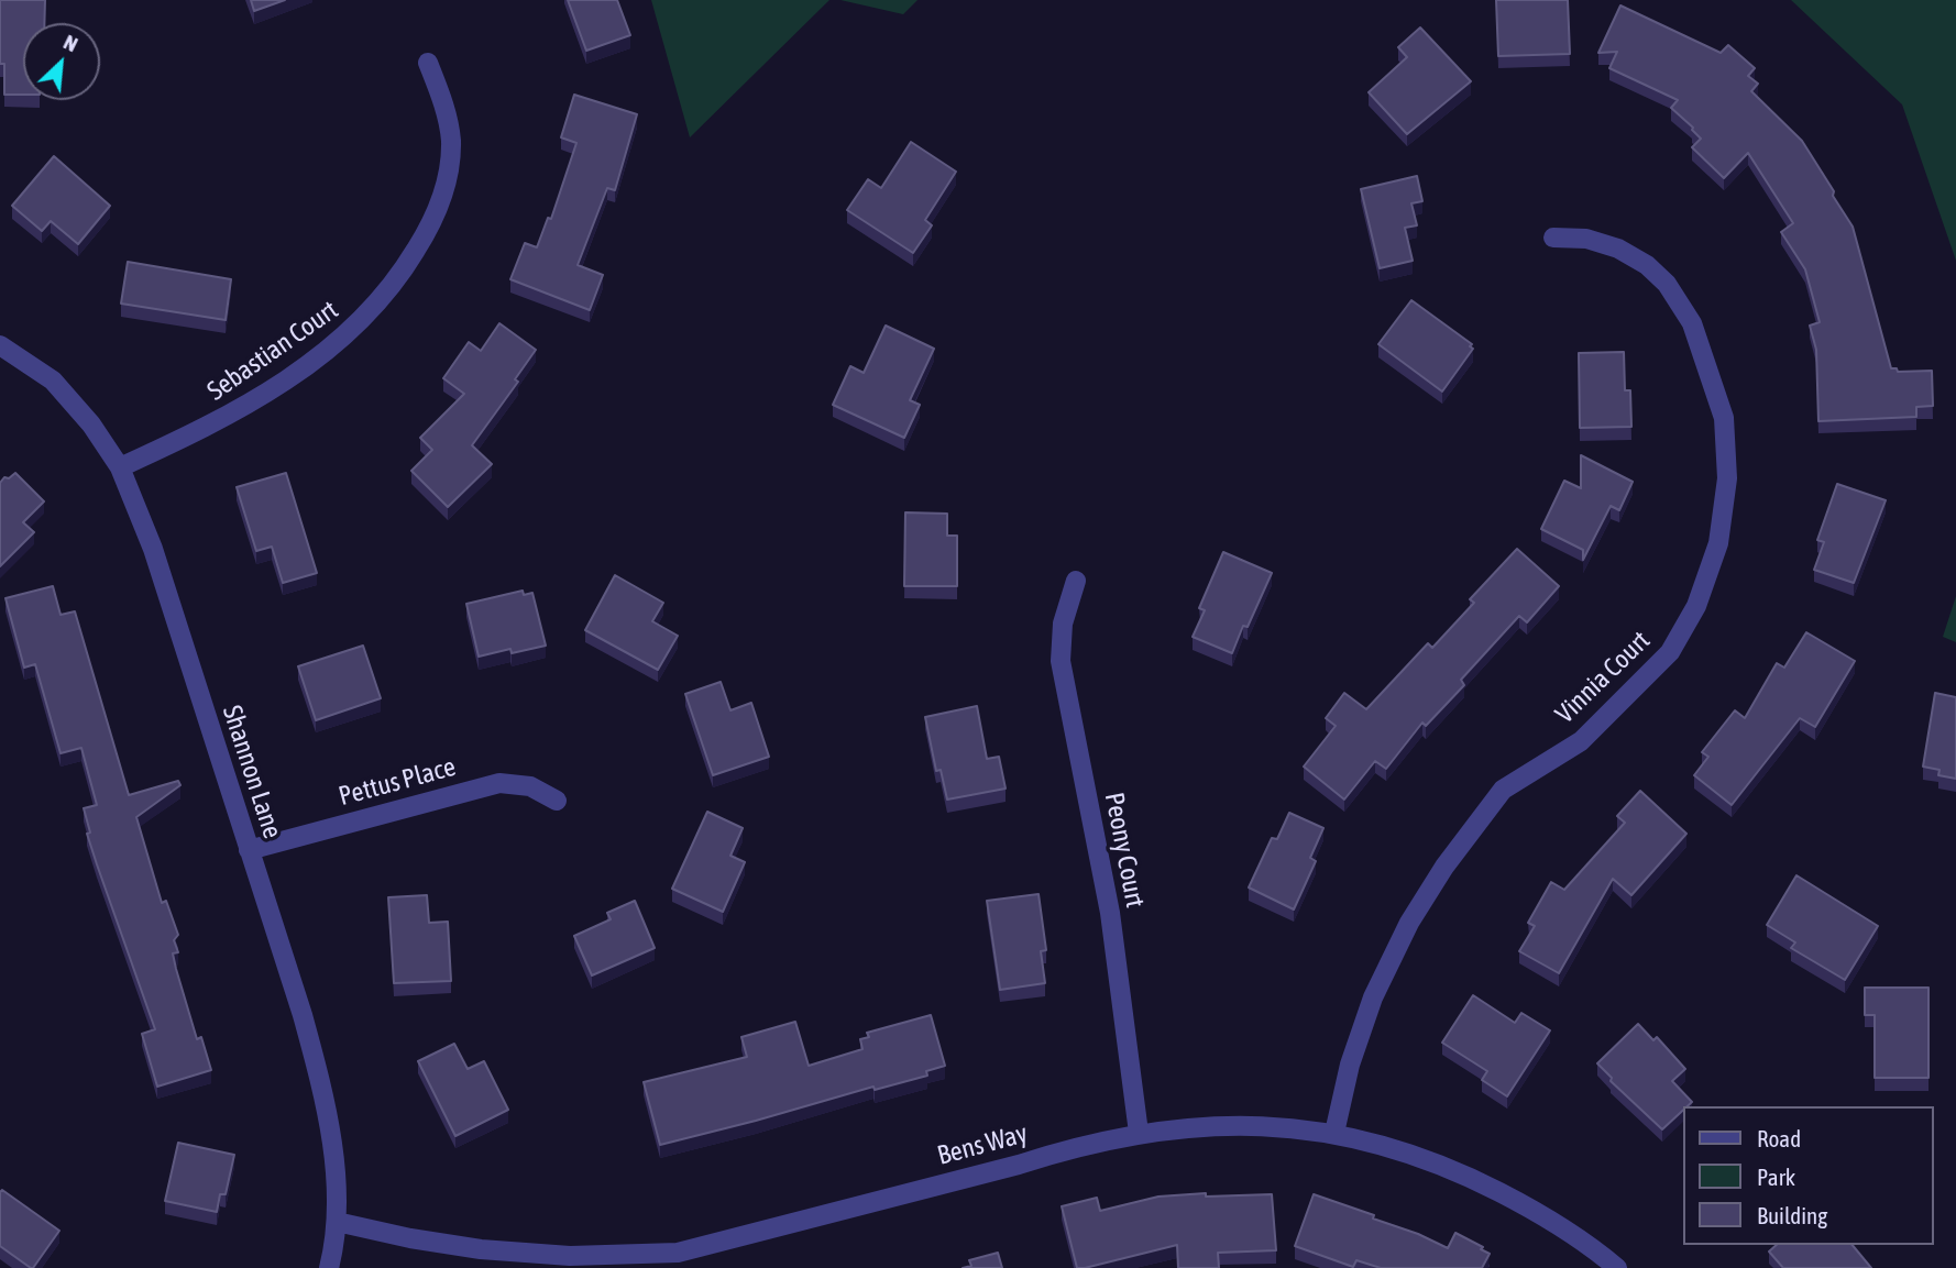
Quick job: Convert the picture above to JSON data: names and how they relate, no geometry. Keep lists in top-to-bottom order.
{
  "streets": {
    "street": [
      "Sebastian Court",
      "Vinnia Court",
      "Shannon Lane",
      "Pettus Place",
      "Peony Court",
      "Bens Way"
    ]
  },
  "crossings": [
    ["Sebastian Court", "Shannon Lane"],
    ["Vinnia Court", "Bens Way"],
    ["Shannon Lane", "Pettus Place"],
    ["Shannon Lane", "Bens Way"],
    ["Peony Court", "Bens Way"]
  ],
  "legend": ["Road", "Park", "Building"],
  "north": "top right"
}
